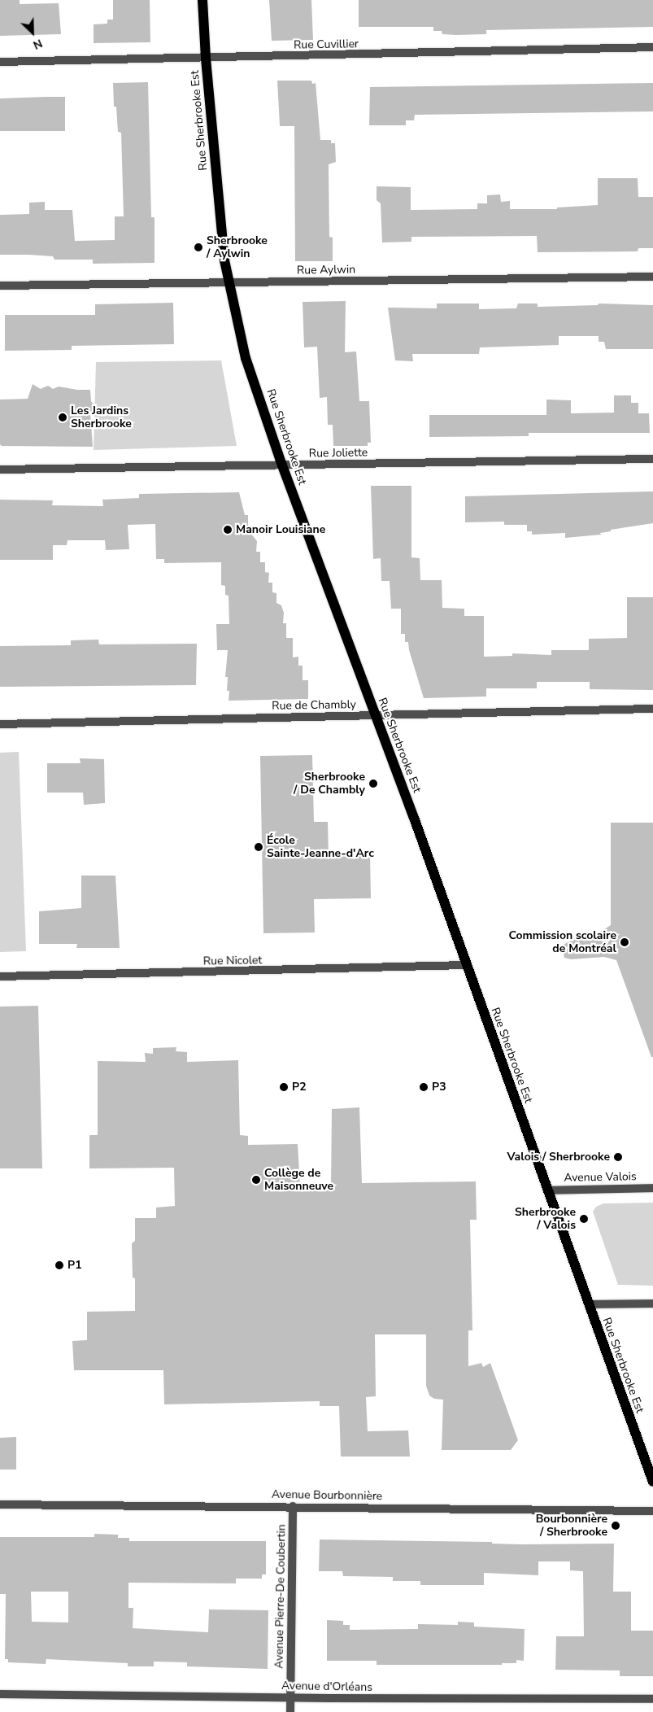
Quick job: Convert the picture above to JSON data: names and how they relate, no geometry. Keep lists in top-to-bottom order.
{
  "streets": {
    "main road": ["Rue Sherbrooke Est"],
    "street": [
      "Rue Cuvillier",
      "Rue Aylwin",
      "Rue Joliette",
      "Rue de Chambly",
      "Rue Nicolet",
      "Avenue Valois",
      "Avenue Bourbonnière",
      "Avenue Pierre-De Coubertin",
      "Avenue d'Orléans"
    ]
  },
  "crossings": [
    ["Rue Cuvillier", "Rue Sherbrooke Est"],
    ["Rue Sherbrooke Est", "Rue Aylwin"],
    ["Rue Sherbrooke Est", "Rue Joliette"],
    ["Rue Sherbrooke Est", "Rue de Chambly"],
    ["Rue Sherbrooke Est", "Rue Nicolet"],
    ["Rue Sherbrooke Est", "Avenue Valois"],
    ["Avenue Bourbonnière", "Avenue Pierre-De Coubertin"],
    ["Avenue Pierre-De Coubertin", "Avenue d'Orléans"]
  ],
  "places": [
    "Sherbrooke / Aylwin",
    "Les Jardins Sherbrooke",
    "Manoir Louisiane",
    "Sherbrooke / De Chambly",
    "École Sainte-Jeanne-d'Arc",
    "Commission scolaire de Montréal",
    "P2",
    "P3",
    "Valois / Sherbrooke",
    "Collège de Maisonneuve",
    "Sherbrooke / Valois",
    "P1",
    "Bourbonnière / Sherbrooke"
  ],
  "north": "bottom right"
}
